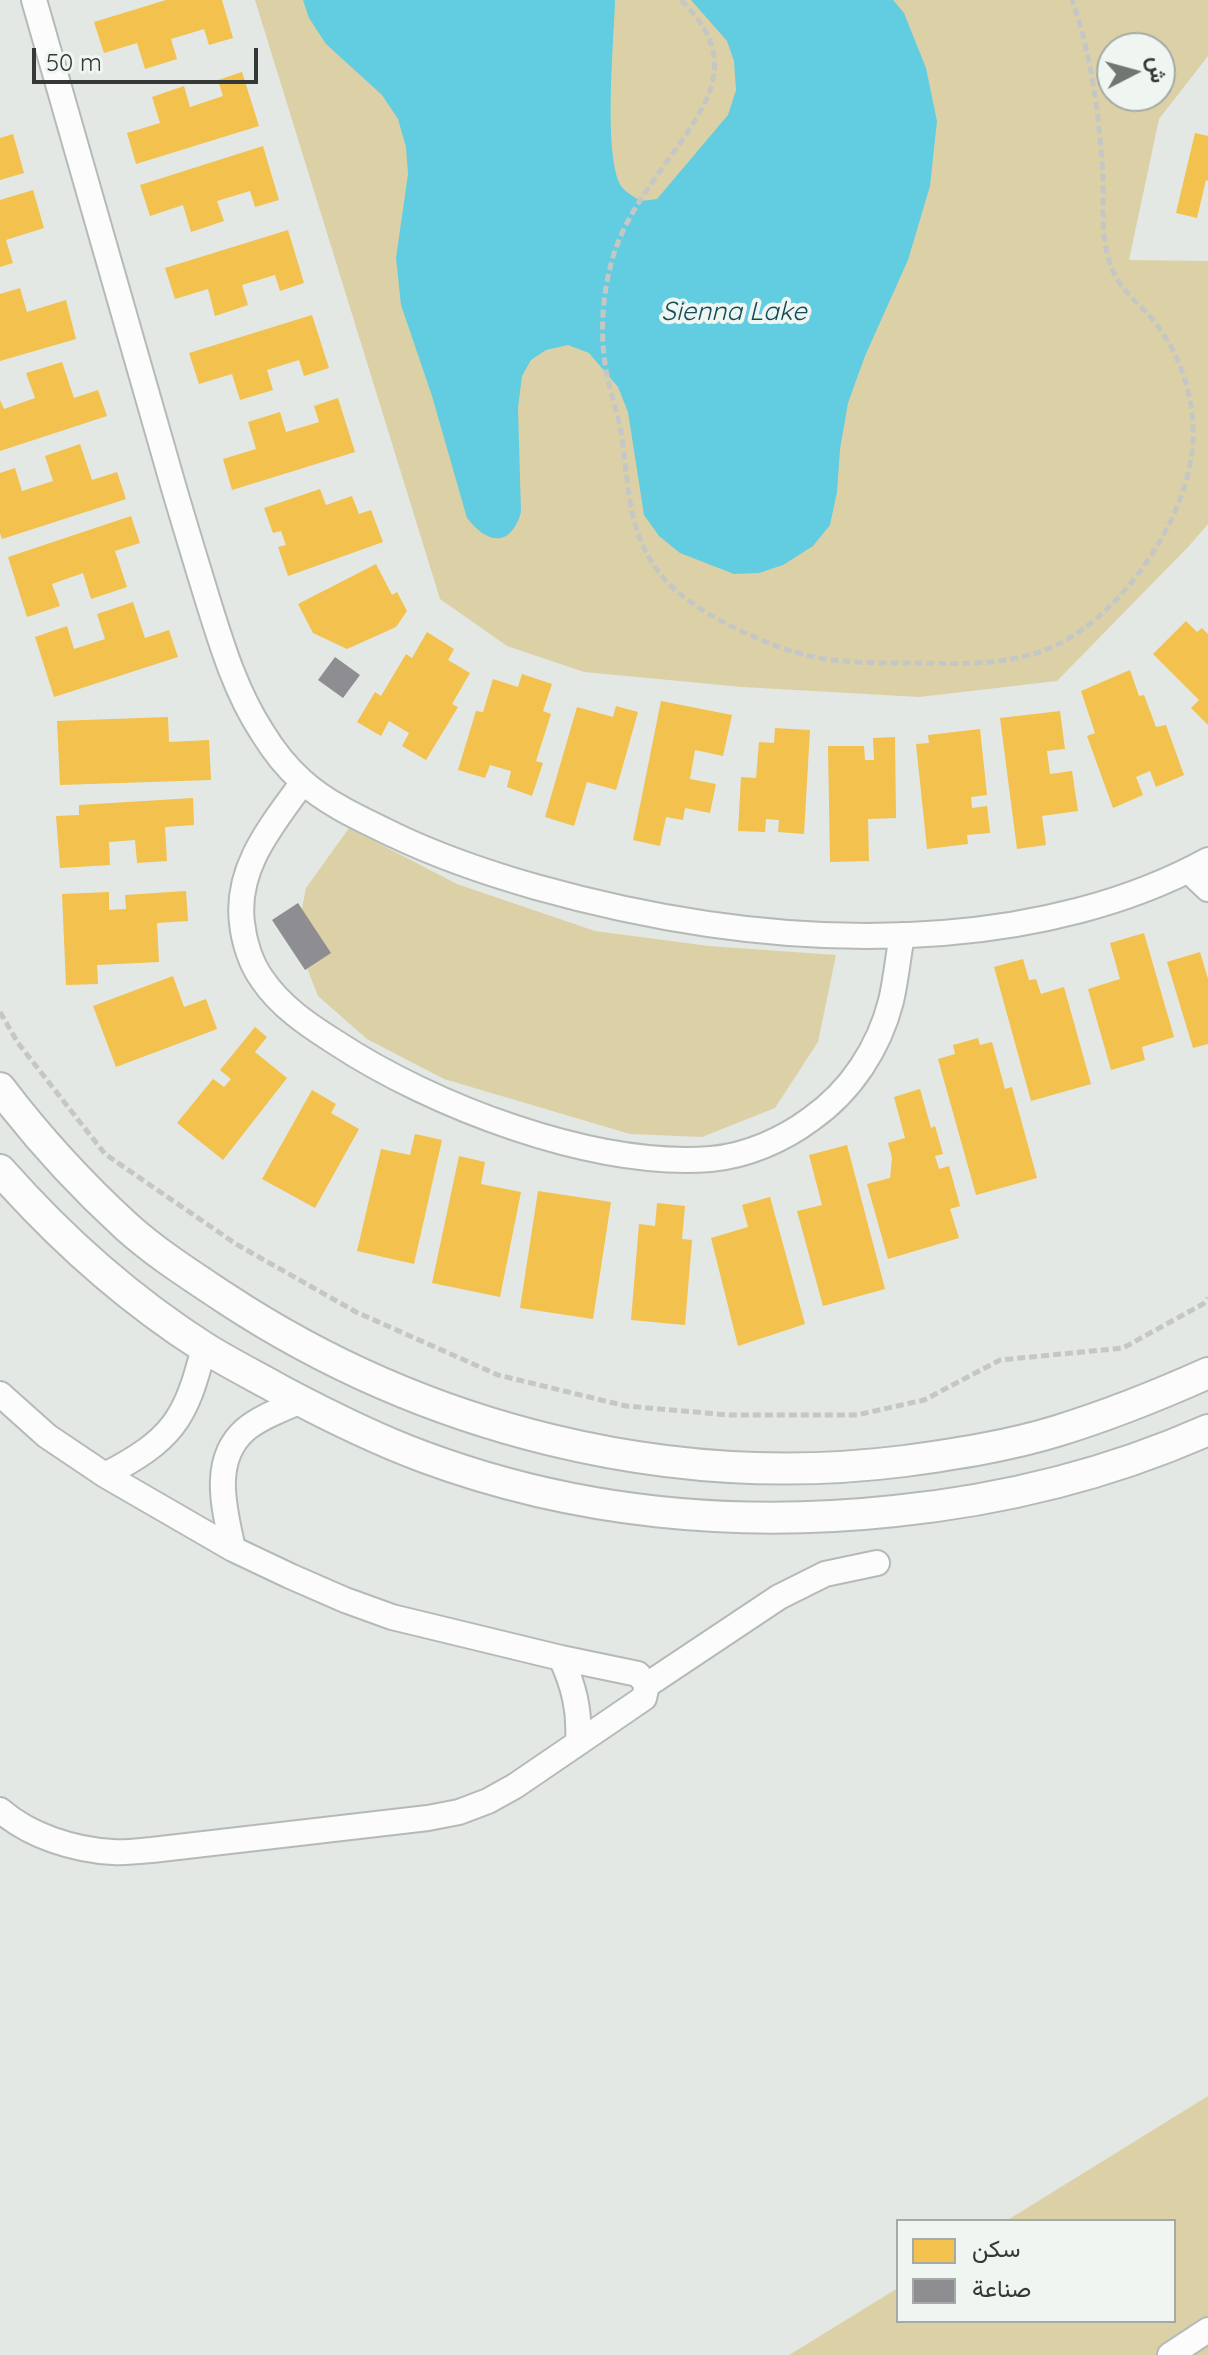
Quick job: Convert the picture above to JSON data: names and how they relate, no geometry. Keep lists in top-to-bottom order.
{
  "water": ["Sienna Lake"],
  "legend": ["سكن", "صناعة"],
  "scale_bar": "50 m",
  "north": "right"
}
